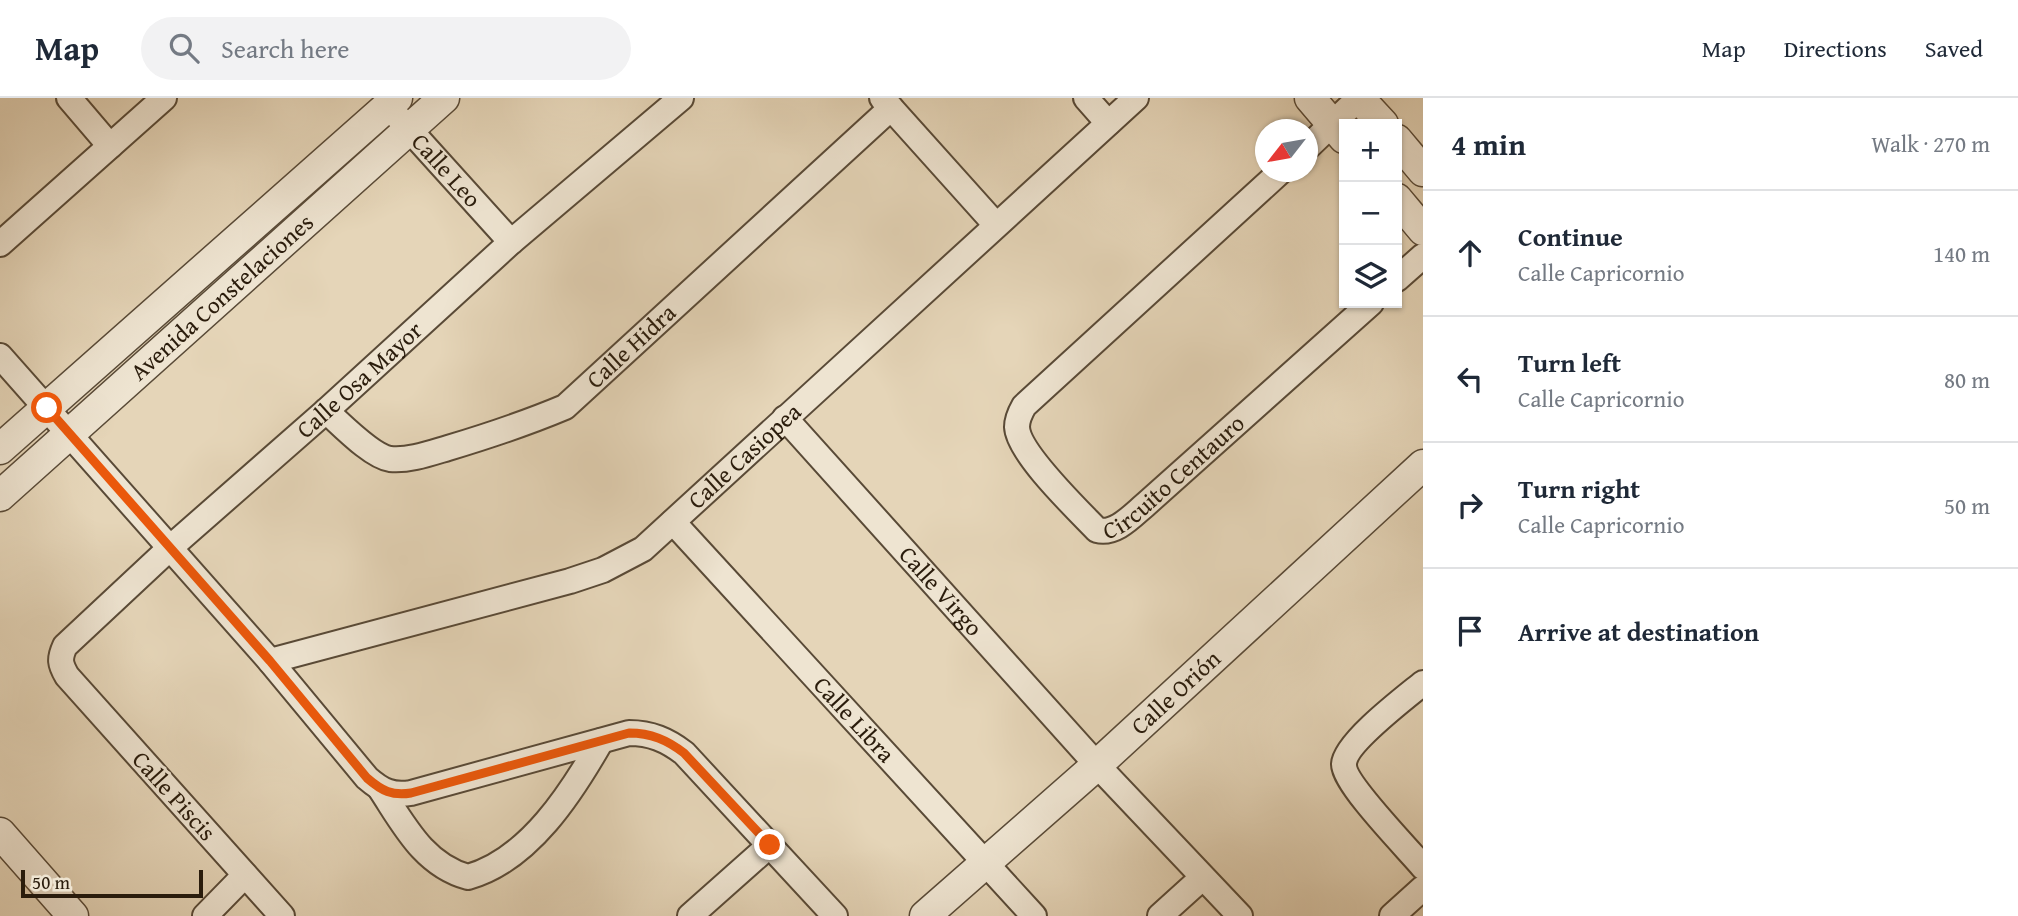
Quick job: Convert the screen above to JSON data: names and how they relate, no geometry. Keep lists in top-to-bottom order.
{
  "streets": {
    "street": [
      "Calle Leo",
      "Avenida Constelaciones",
      "Calle Hidra",
      "Calle Osa Mayor",
      "Calle Casiopea",
      "Circuito Centauro",
      "Calle Virgo",
      "Calle Orión",
      "Calle Libra",
      "Calle Piscis"
    ]
  },
  "crossings": [
    ["Calle Leo", "Avenida Constelaciones"],
    ["Calle Leo", "Calle Osa Mayor"],
    ["Calle Hidra", "Calle Osa Mayor"],
    ["Calle Osa Mayor", "Calle Piscis"],
    ["Calle Casiopea", "Calle Virgo"],
    ["Calle Casiopea", "Calle Libra"],
    ["Calle Virgo", "Calle Orión"],
    ["Calle Orión", "Calle Libra"]
  ],
  "scale_bar": "50 m",
  "north": "bottom left",
  "page": {
    "header": "Map",
    "search": "Search here",
    "nav": ["Map", "Directions", "Saved"],
    "heading": ["4 min", "Walk · 270 m"],
    "map_buttons": ["+", "−"],
    "list": [
      ["Continue", "Calle Capricornio", "140 m"],
      ["Turn left", "Calle Capricornio", "80 m"],
      ["Turn right", "Calle Capricornio", "50 m"],
      "Arrive at destination"
    ],
    "scale": "50 m"
  }
}
